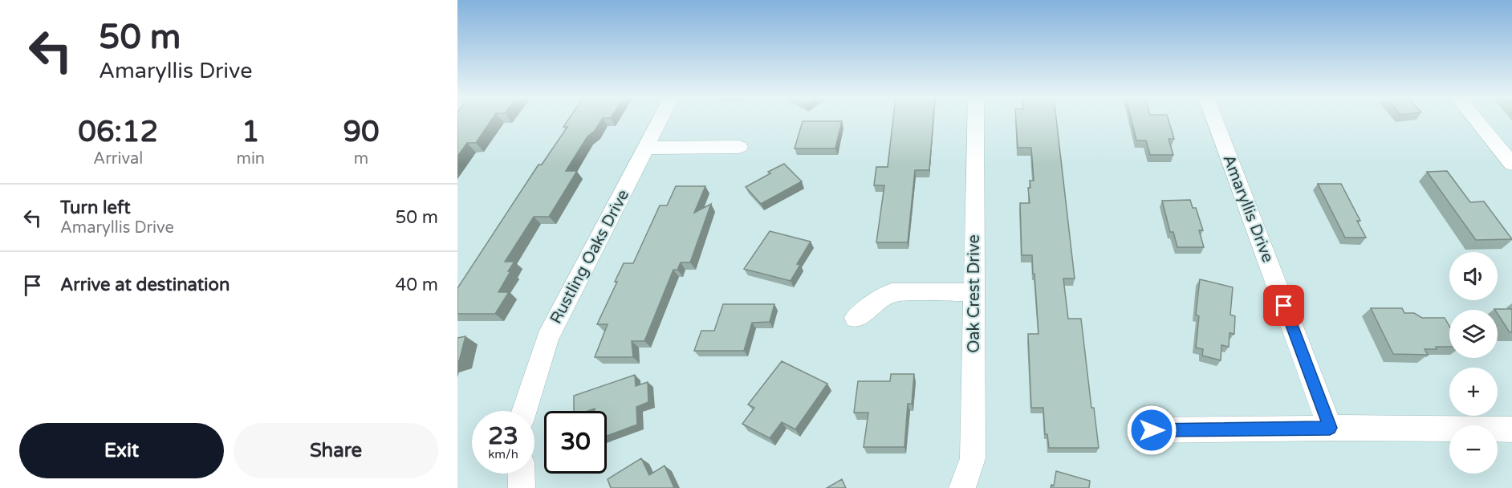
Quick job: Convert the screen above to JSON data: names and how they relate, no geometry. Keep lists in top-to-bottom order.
{
  "streets": {
    "street": ["Amaryllis Drive", "Rustling Oaks Drive", "Oak Crest Drive"]
  },
  "page": {
    "turn": ["50 m", "Amaryllis Drive"],
    "eta": [
      "06:12",
      "Arrival",
      "1",
      "min",
      "90",
      "m"
    ],
    "list": [
      {
        "name": "Turn left",
        "note": "Amaryllis Drive",
        "value": "50 m"
      },
      {
        "name": "Arrive at destination",
        "value": "40 m"
      }
    ],
    "map_buttons": ["+", "−"],
    "speed": "23 km/h",
    "limit": "30",
    "buttons": ["Exit", "Share"]
  }
}
